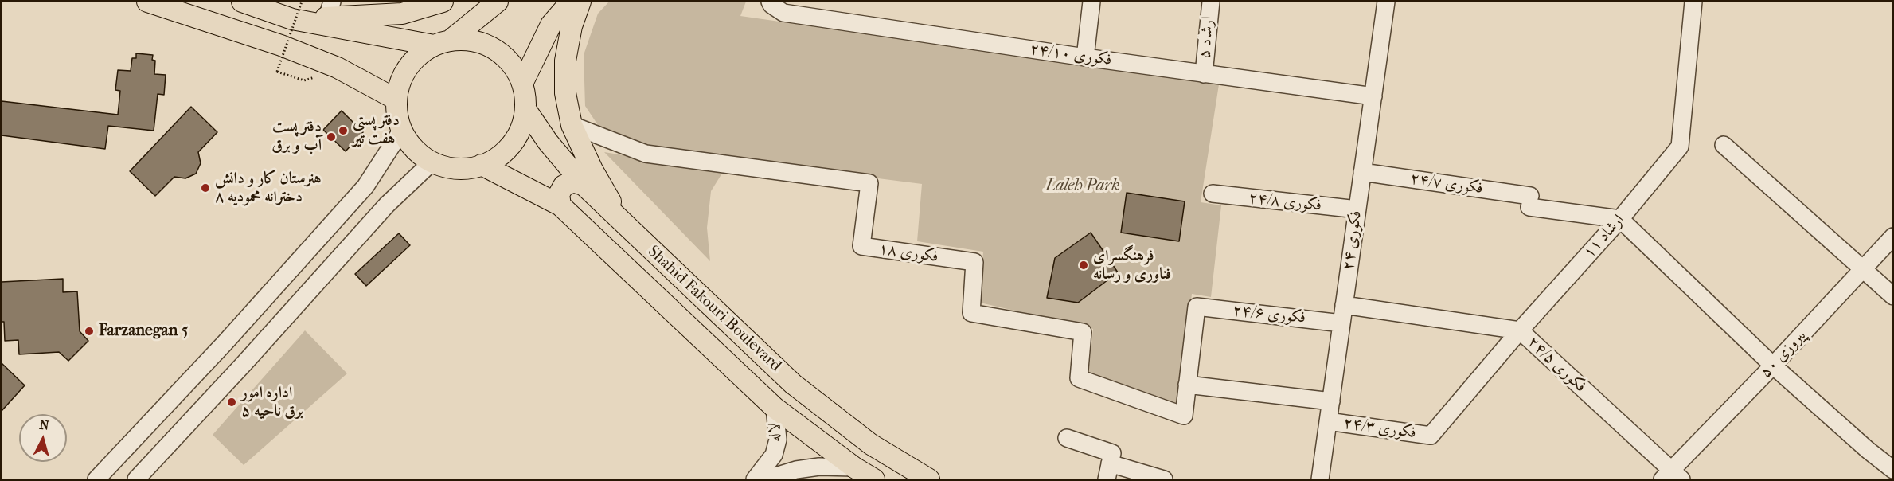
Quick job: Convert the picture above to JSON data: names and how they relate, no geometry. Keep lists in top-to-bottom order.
{
  "streets": {
    "main road": ["Shahid Fakouri Boulevard"],
    "street": [
      "ارشاد ۵",
      "فکوری ۲۴/۱۰",
      "فکوری ۲۴/۷",
      "فکوری ۲۴/۸",
      "ارشاد ۱۱",
      "فکوری ۲۴",
      "فکوری ١٨",
      "فکوری ۲۴/۶",
      "پیروزی ۵۰",
      "فکوری ۲۴/۵",
      "فکوری ۲۴/۳",
      "لاله"
    ]
  },
  "crossings": [
    ["ارشاد ۵", "فکوری ۲۴/۱۰"],
    ["فکوری ۲۴/۱۰", "فکوری ۲۴"],
    ["فکوری ۲۴/۷", "ارشاد ۱۱"],
    ["فکوری ۲۴/۷", "فکوری ۲۴"],
    ["فکوری ۲۴/۸", "فکوری ۲۴"],
    ["ارشاد ۱۱", "فکوری ۲۴/۵"],
    ["ارشاد ۱۱", "فکوری ۲۴/۳"],
    ["فکوری ۲۴", "فکوری ۲۴/۶"],
    ["فکوری ۲۴", "فکوری ۲۴/۵"],
    ["فکوری ۲۴", "فکوری ۲۴/۳"],
    ["فکوری ١٨", "فکوری ۲۴/۶"],
    ["Shahid Fakouri Boulevard", "لاله"],
    ["پیروزی ۵۰", "فکوری ۲۴/۵"]
  ],
  "parks": ["Laleh Park"],
  "places": [
    "دفتر پستی هفت تیر",
    "دفتر پست آب و برق",
    "هنرستان کار و دانش دخترانه محمودیه ۸",
    "فرهنگسرای فناوری و رسانه",
    "Farzanegan 5",
    "اداره امور برق ناحیه ۵"
  ],
  "north": "top"
}
